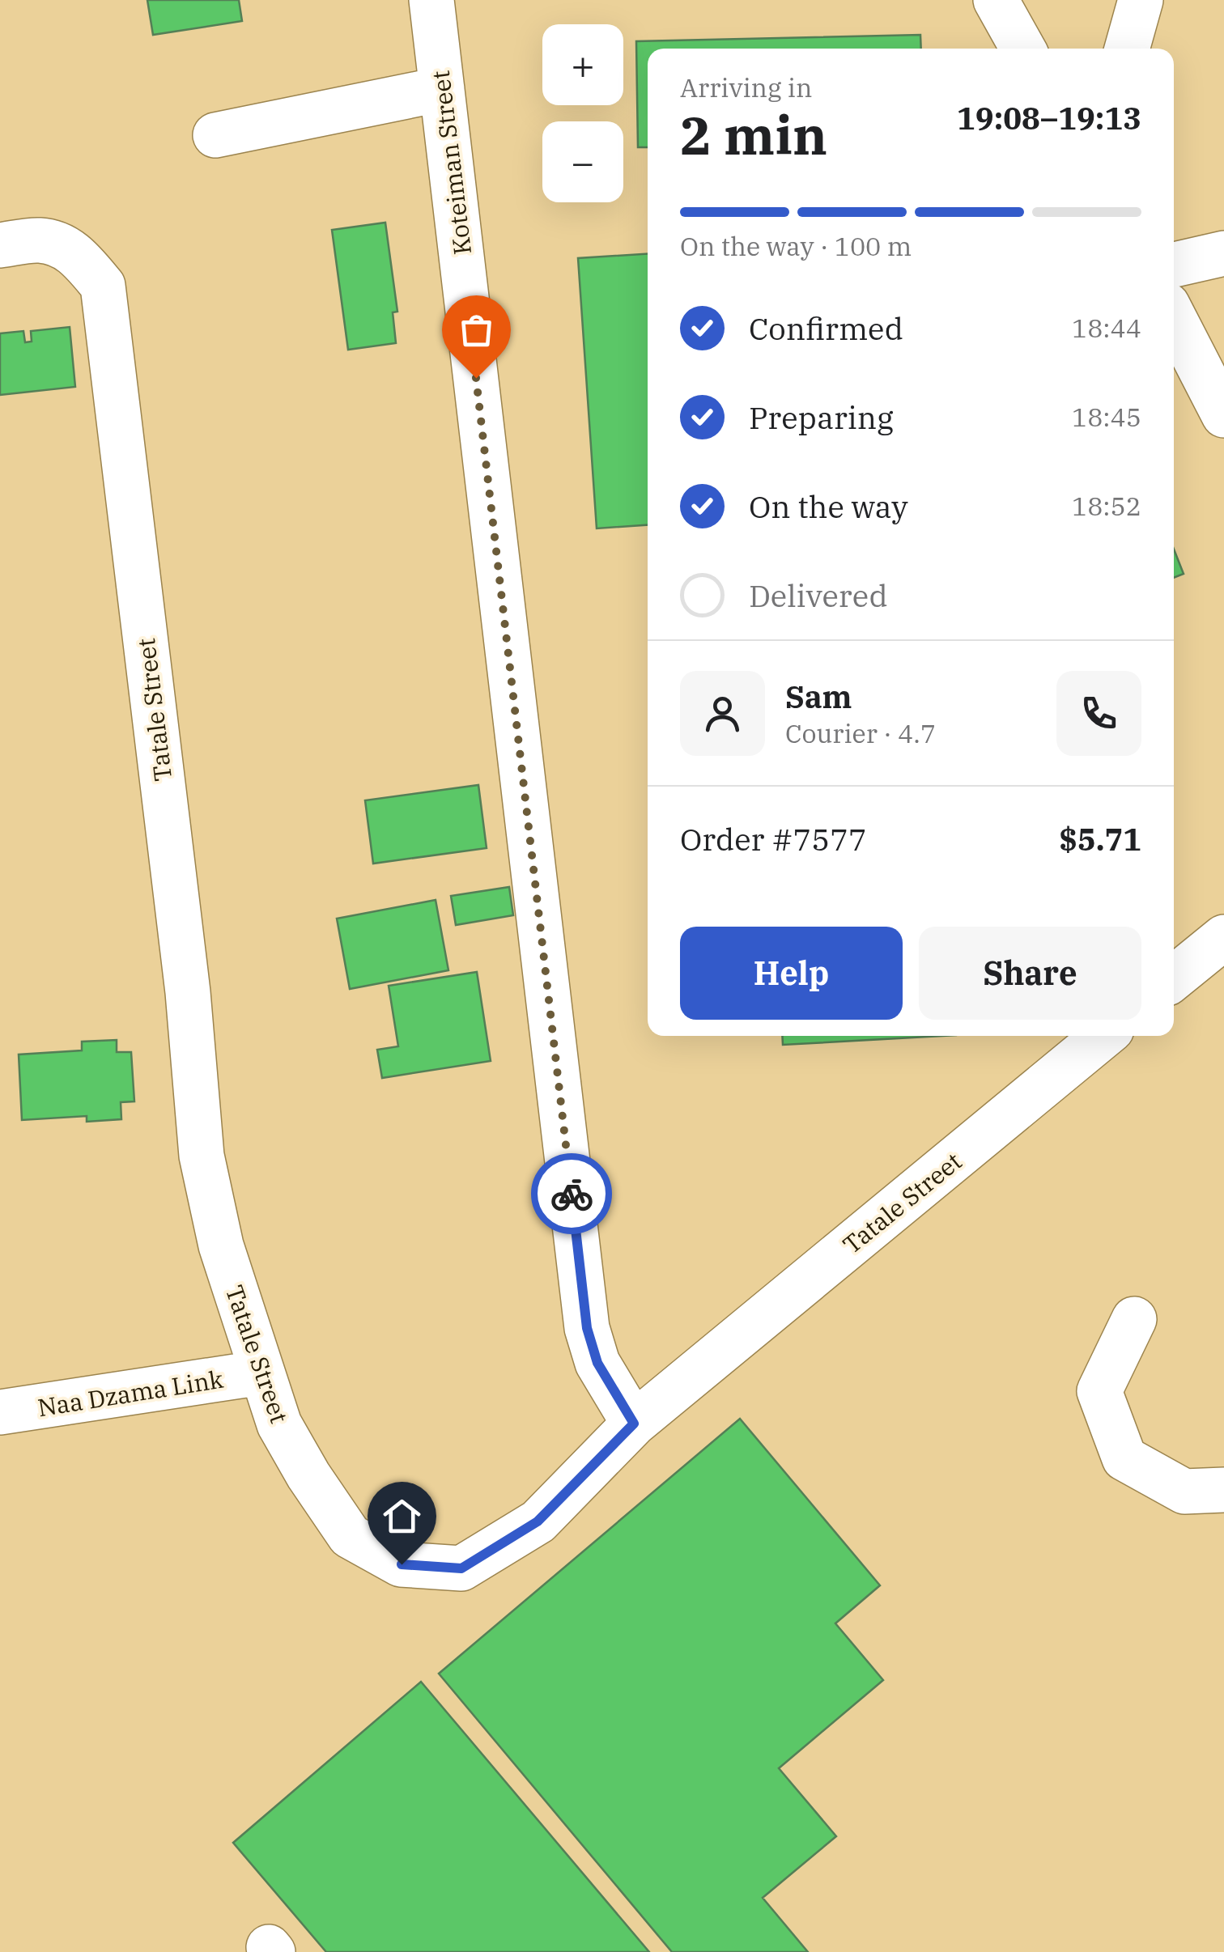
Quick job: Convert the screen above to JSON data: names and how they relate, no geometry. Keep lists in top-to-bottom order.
{
  "streets": {
    "street": ["Koteiman Street", "Tatale Street", "Naa Dzama Link"]
  },
  "crossings": [
    ["Koteiman Street", "Tatale Street"],
    ["Tatale Street", "Naa Dzama Link"]
  ],
  "page": {
    "map_buttons": ["+", "−"],
    "heading": ["2 min", "Arriving in", "19:08–19:13"],
    "panel": [
      "Sam",
      "Courier · 4.7",
      "Order #7577",
      "$5.71"
    ],
    "bar": "On the way · 100 m",
    "list": [
      ["Confirmed", "18:44"],
      ["Preparing", "18:45"],
      ["On the way", "18:52"],
      "Delivered"
    ],
    "buttons": ["Help", "Share"]
  }
}
